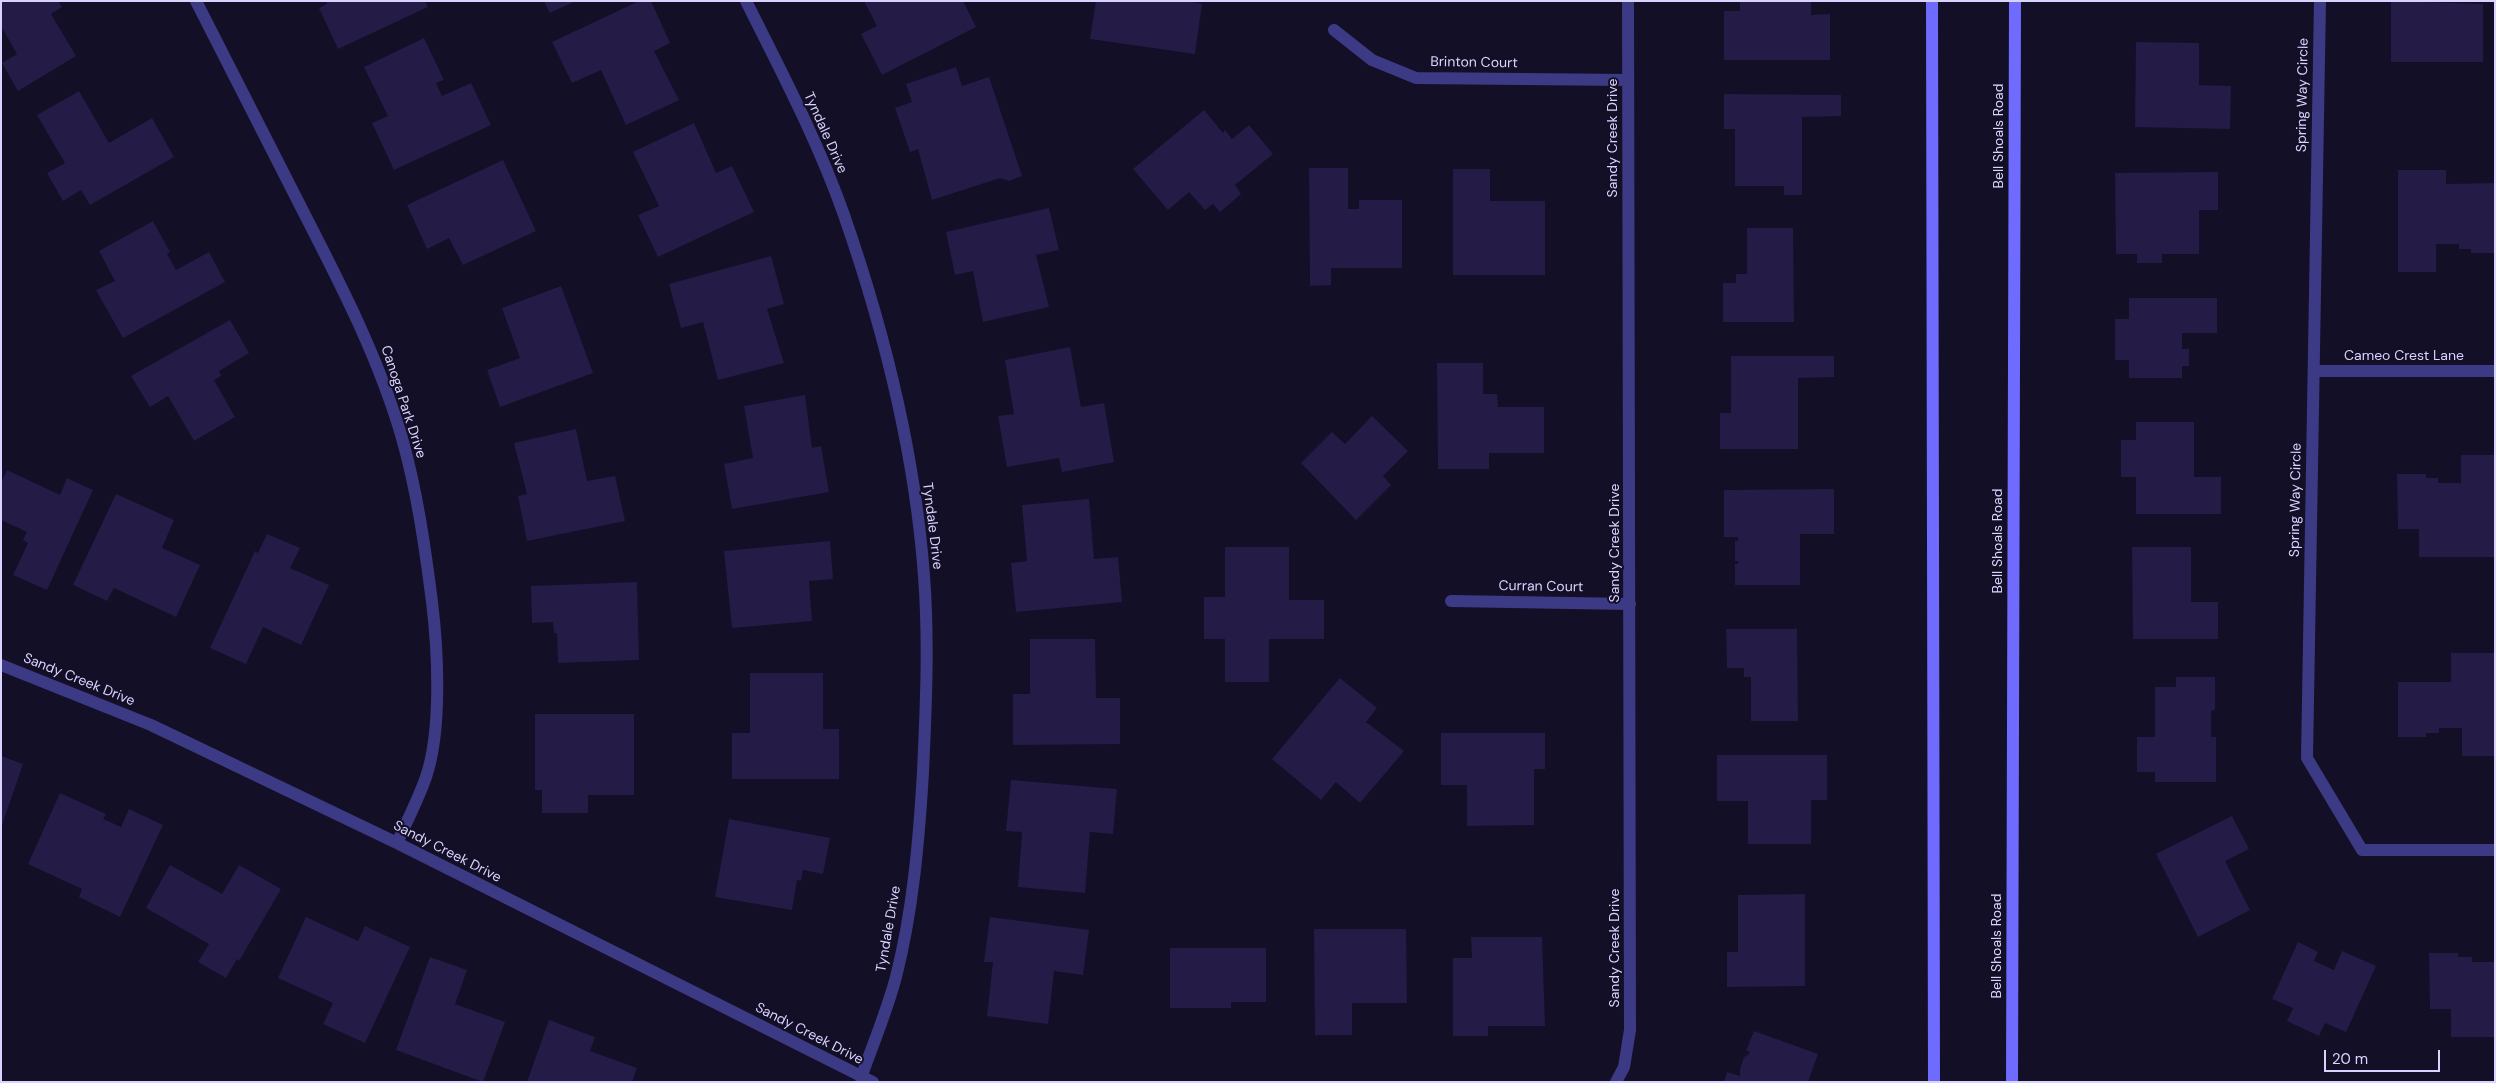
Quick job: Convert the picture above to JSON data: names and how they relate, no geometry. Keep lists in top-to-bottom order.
{
  "streets": {
    "main road": ["Bell Shoals Road"],
    "street": [
      "Brinton Court",
      "Spring Way Circle",
      "Tyndale Drive",
      "Sandy Creek Drive",
      "Cameo Crest Lane",
      "Canoga Park Drive",
      "Curran Court"
    ]
  },
  "crossings": [
    ["Brinton Court", "Sandy Creek Drive"],
    ["Spring Way Circle", "Cameo Crest Lane"],
    ["Tyndale Drive", "Sandy Creek Drive"],
    ["Sandy Creek Drive", "Canoga Park Drive"],
    ["Sandy Creek Drive", "Curran Court"]
  ],
  "scale_bar": "20 m"
}
